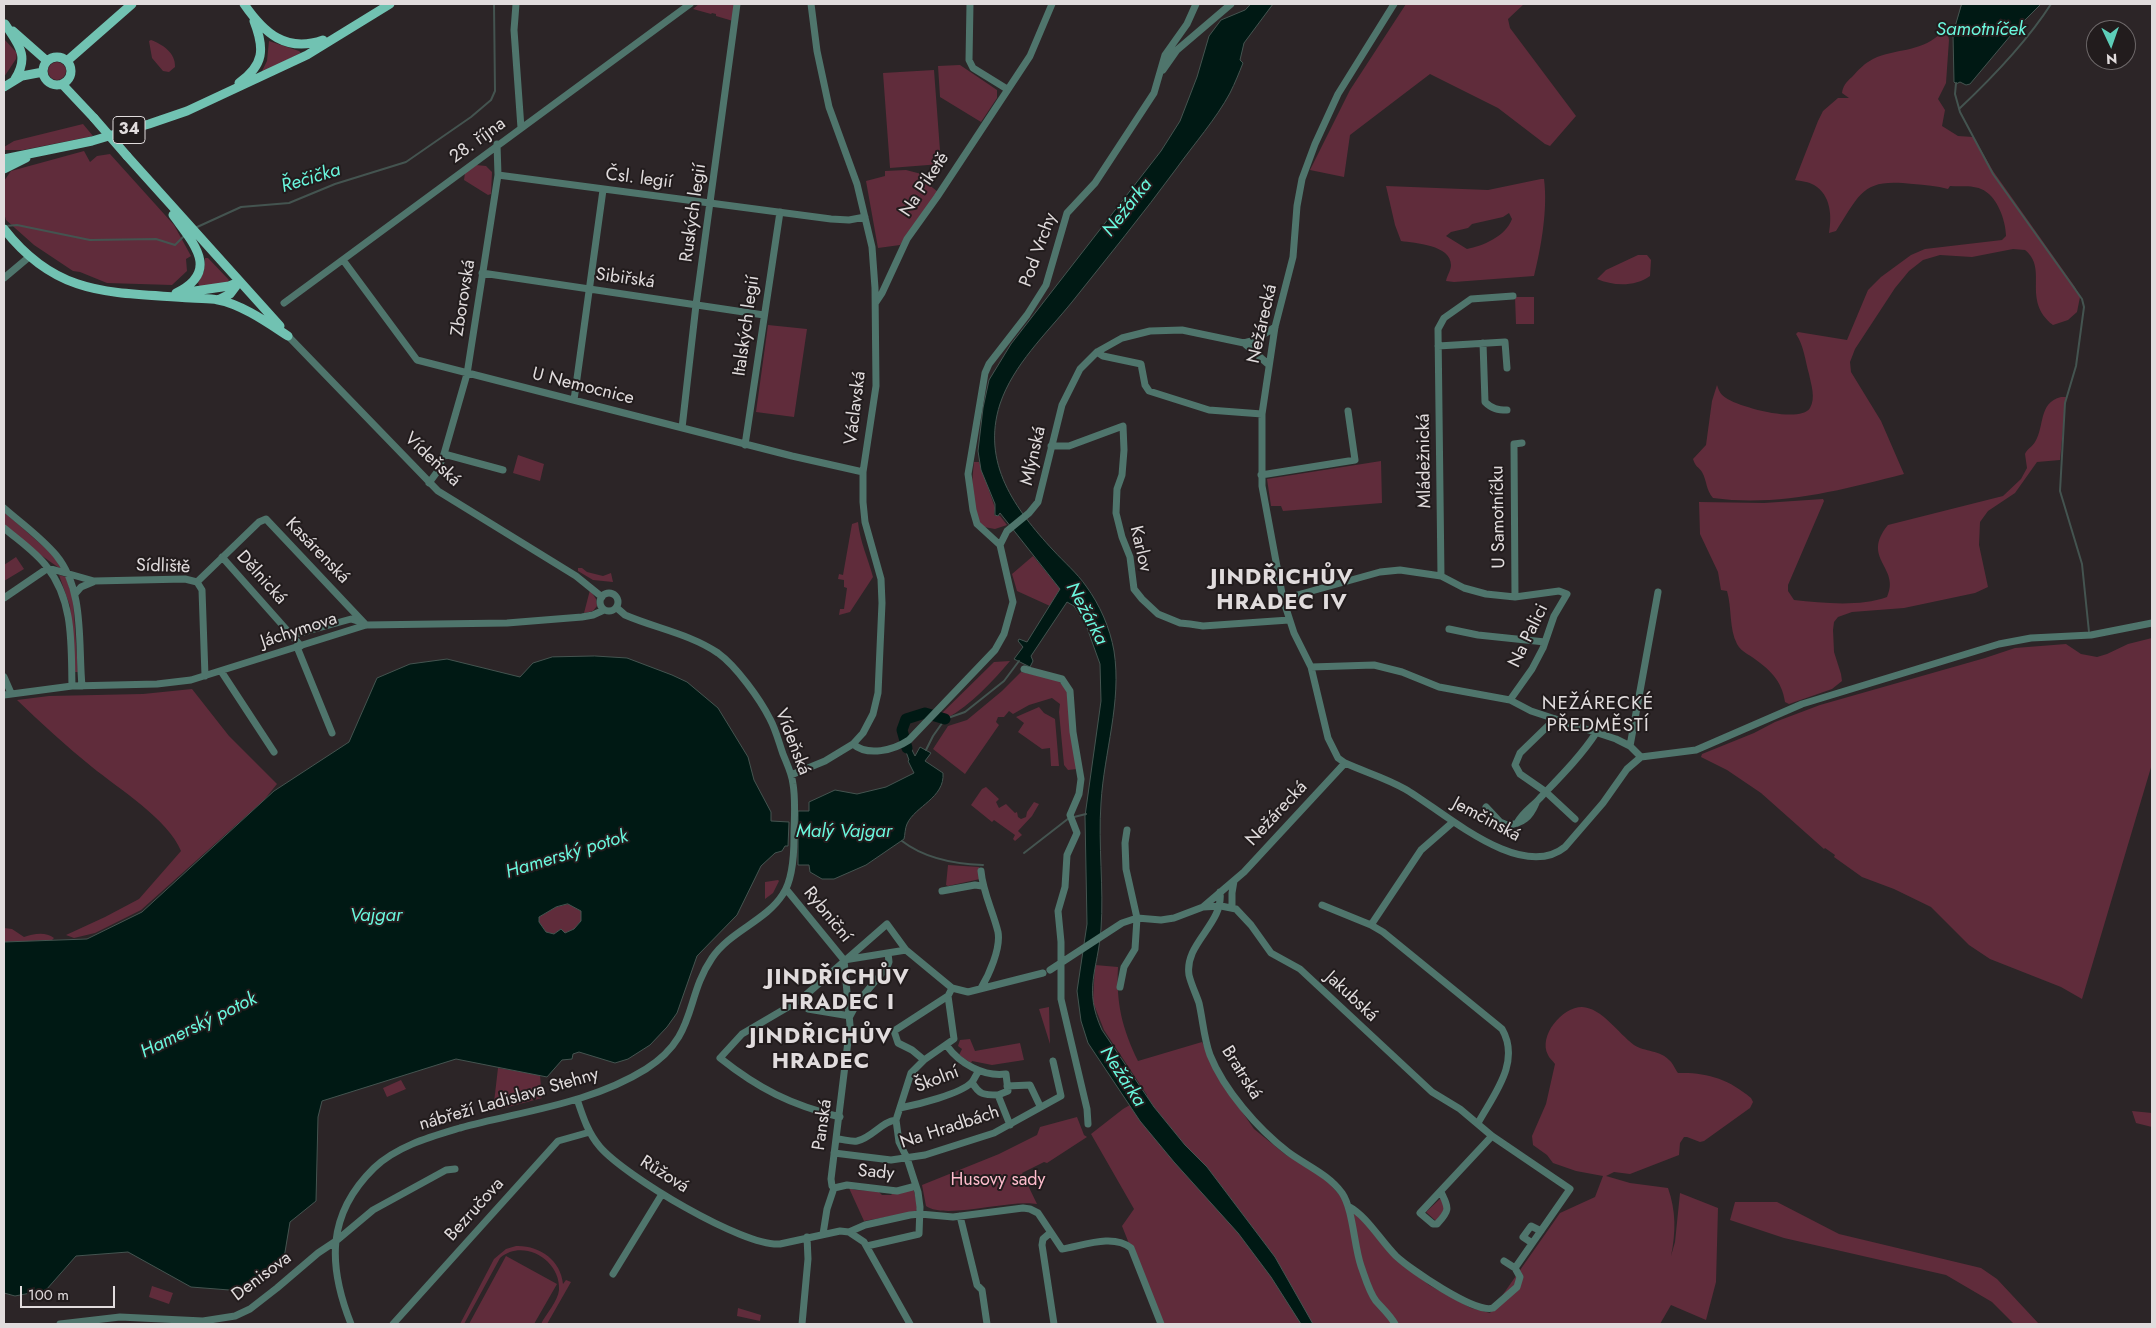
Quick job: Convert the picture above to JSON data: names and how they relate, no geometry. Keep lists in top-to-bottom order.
{
  "streets": {
    "main road": ["34"],
    "street": [
      "28. října",
      "Čsl. legií",
      "Na Piketě",
      "Ruských legií",
      "Pod Vrchy",
      "Sibiřská",
      "Zborovská",
      "Nežárecká",
      "Italských legií",
      "U Nemocnice",
      "Václavská",
      "Mlýnská",
      "Vídeňská",
      "Mládežnická",
      "U Samotníčku",
      "Karlov",
      "Kasárenská",
      "Sídliště",
      "Dělnická",
      "Jáchymova",
      "Na Palici",
      "Jemčinská",
      "Rybniční",
      "Jakubská",
      "Bratrská",
      "Školní",
      "nábřeží Ladislava Stehny",
      "Panská",
      "Na Hradbách",
      "Sady",
      "Růžová",
      "Bezručova",
      "Denisova"
    ]
  },
  "crossings": [
    ["28. října", "Zborovská"],
    ["28. října", "U Nemocnice"],
    ["Čsl. legií", "Ruských legií"],
    ["Čsl. legií", "Zborovská"],
    ["Čsl. legií", "Italských legií"],
    ["Čsl. legií", "Václavská"],
    ["Na Piketě", "Václavská"],
    ["Ruských legií", "Sibiřská"],
    ["Ruských legií", "U Nemocnice"],
    ["Pod Vrchy", "Mlýnská"],
    ["Sibiřská", "Zborovská"],
    ["Sibiřská", "Italských legií"],
    ["Zborovská", "U Nemocnice"],
    ["Zborovská", "Vídeňská"],
    ["Nežárecká", "Karlov"],
    ["Nežárecká", "Jemčinská"],
    ["Italských legií", "U Nemocnice"],
    ["U Nemocnice", "Václavská"],
    ["Václavská", "Vídeňská"],
    ["Mlýnská", "Karlov"],
    ["Vídeňská", "Jáchymova"],
    ["Vídeňská", "Rybniční"],
    ["Vídeňská", "nábřeží Ladislava Stehny"],
    ["U Samotníčku", "Na Palici"],
    ["Kasárenská", "Dělnická"],
    ["Kasárenská", "Jáchymova"],
    ["Sídliště", "Dělnická"],
    ["Sídliště", "Jáchymova"],
    ["Dělnická", "Jáchymova"],
    ["Rybniční", "nábřeží Ladislava Stehny"],
    ["Rybniční", "Panská"],
    ["Jakubská", "Bratrská"],
    ["nábřeží Ladislava Stehny", "Růžová"],
    ["nábřeží Ladislava Stehny", "Denisova"],
    ["Panská", "Na Hradbách"],
    ["Panská", "Sady"],
    ["Růžová", "Bezručova"]
  ],
  "districts": [
    "JINDŘICHŮV HRADEC IV",
    "NEŽÁRECKÉ PŘEDMĚSTÍ",
    "JINDŘICHŮV HRADEC I",
    "JINDŘICHŮV HRADEC"
  ],
  "water": [
    "Samotníček",
    "Řečička",
    "Nežárka",
    "Malý Vajgar",
    "Hamerský potok",
    "Vajgar"
  ],
  "parks": ["Husovy sady"],
  "scale_bar": "100 m",
  "north": "bottom"
}
